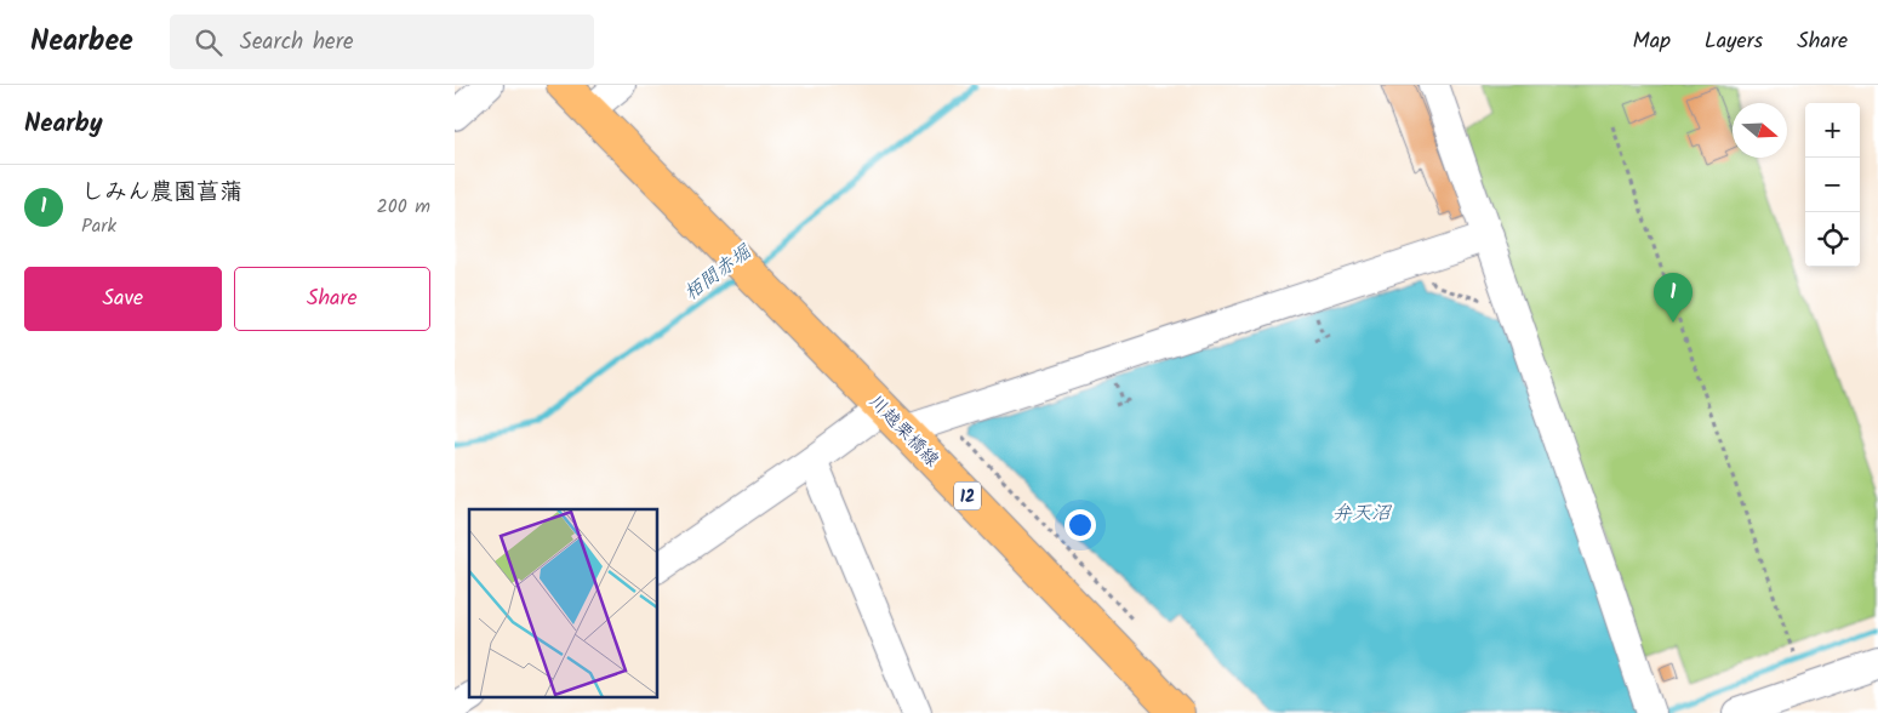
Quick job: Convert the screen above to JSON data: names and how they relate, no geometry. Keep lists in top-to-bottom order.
{
  "streets": {
    "main road": ["川越栗橋線", "12"]
  },
  "crossings": [
    ["川越栗橋線", "12"]
  ],
  "water": ["栢間赤堀", "弁天沼"],
  "north": "right",
  "page": {
    "header": "Nearbee",
    "search": "Search here",
    "nav": ["Map", "Layers", "Share"],
    "heading": "Nearby",
    "map_buttons": ["+", "−"],
    "list": [
      {
        "mark": "1",
        "name": "しみん農園菖蒲",
        "note": "Park",
        "value": "200 m"
      }
    ],
    "buttons": ["Save", "Share"],
    "pins": "1"
  }
}
